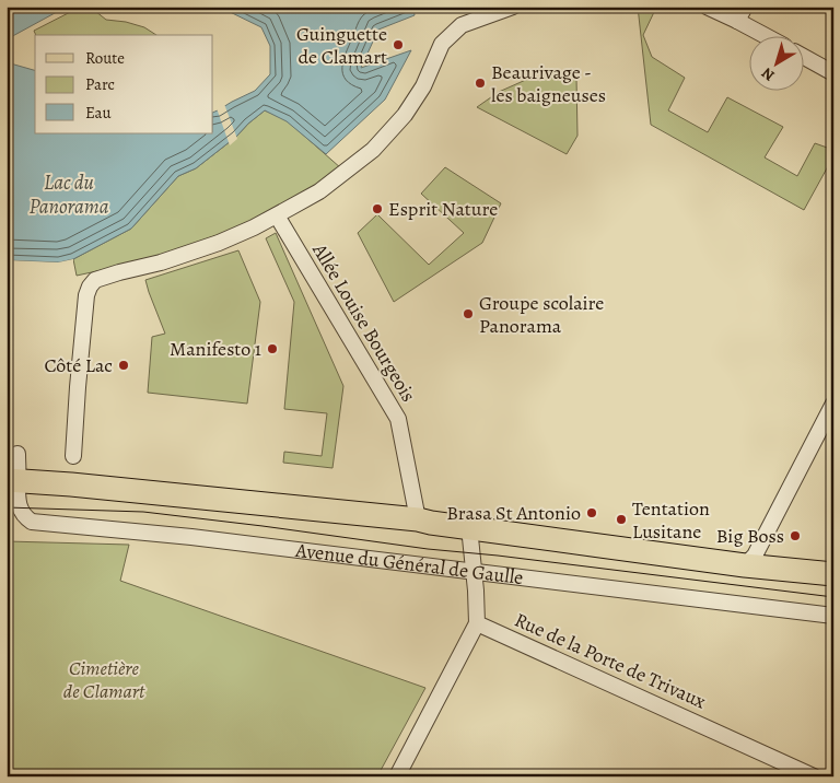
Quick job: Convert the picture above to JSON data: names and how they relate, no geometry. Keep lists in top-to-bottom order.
{
  "streets": {
    "street": ["Allée Louise Bourgeois", "Avenue du Général de Gaulle", "Rue de la Porte de Trivaux"]
  },
  "water": ["Lac du Panorama"],
  "parks": ["Cimetière de Clamart"],
  "places": [
    "Guinguette de Clamart",
    "Beaurivage - les baigneuses",
    "Esprit Nature",
    "Groupe scolaire Panorama",
    "Manifesto 1",
    "Côté Lac",
    "Brasa St Antonio",
    "Tentation Lusitane",
    "Big Boss"
  ],
  "legend": ["Route", "Parc", "Eau"],
  "north": "bottom left"
}
